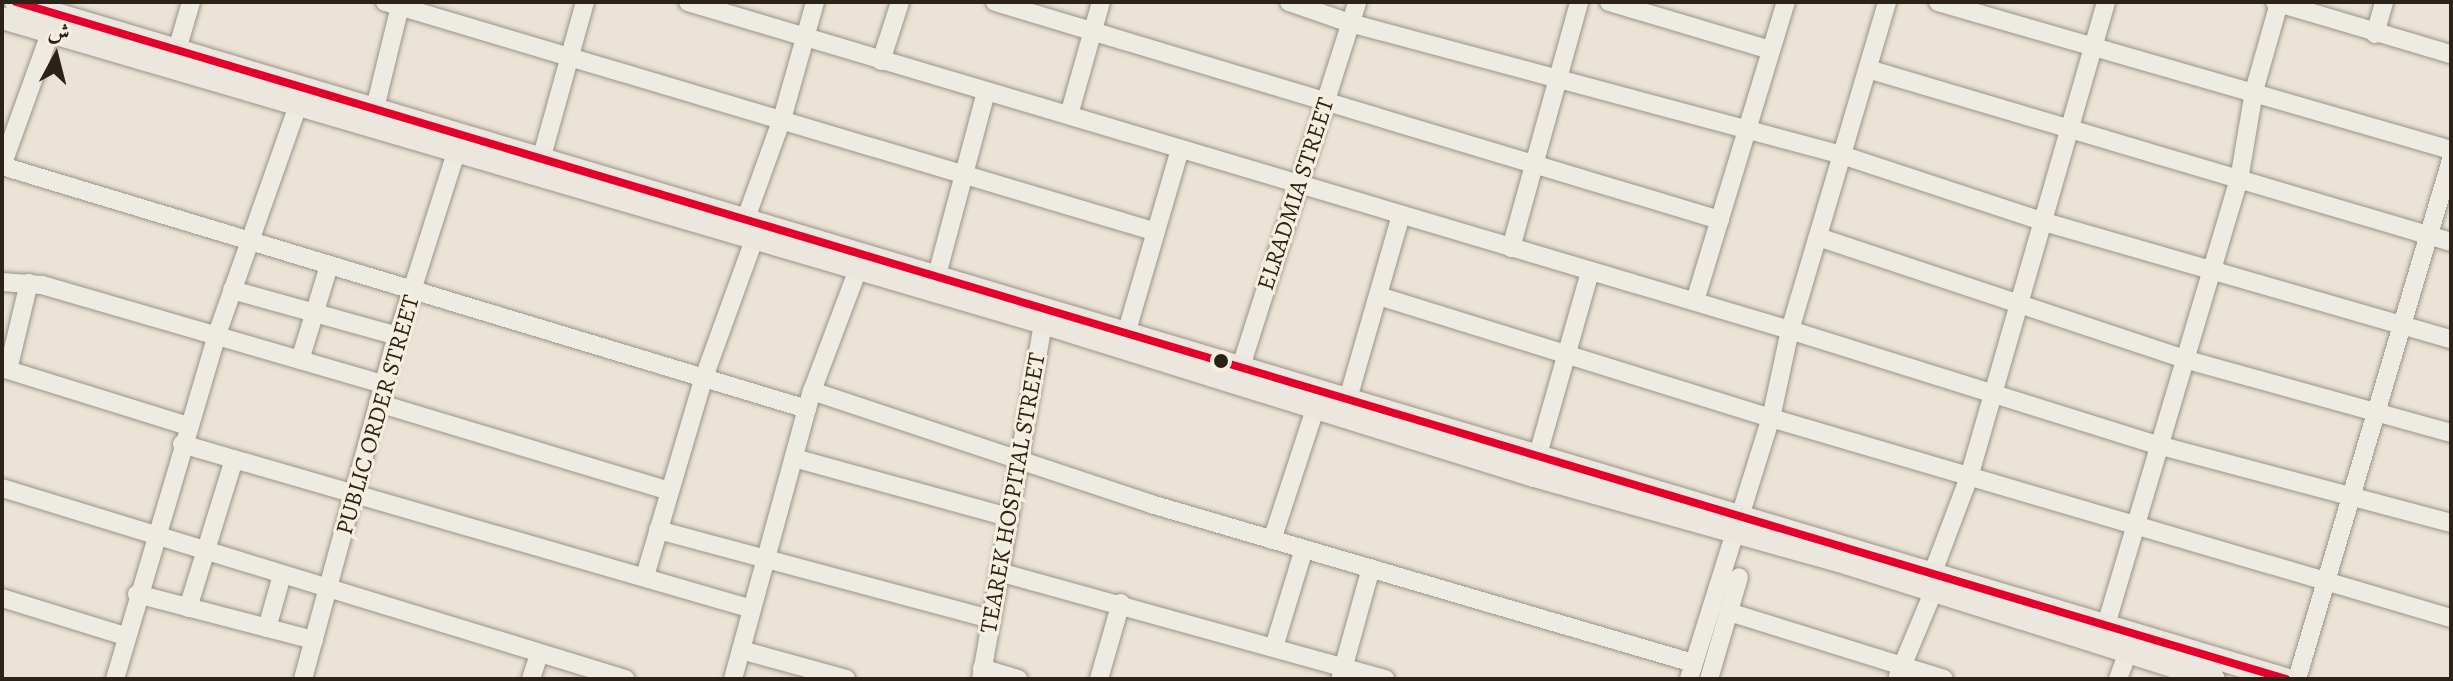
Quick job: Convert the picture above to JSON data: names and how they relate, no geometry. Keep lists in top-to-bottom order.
{
  "streets": {
    "street": ["ELRADMIA STREET", "PUBLIC ORDER STREET", "TEAREK HOSPITAL STREET"]
  },
  "north": "top"
}
